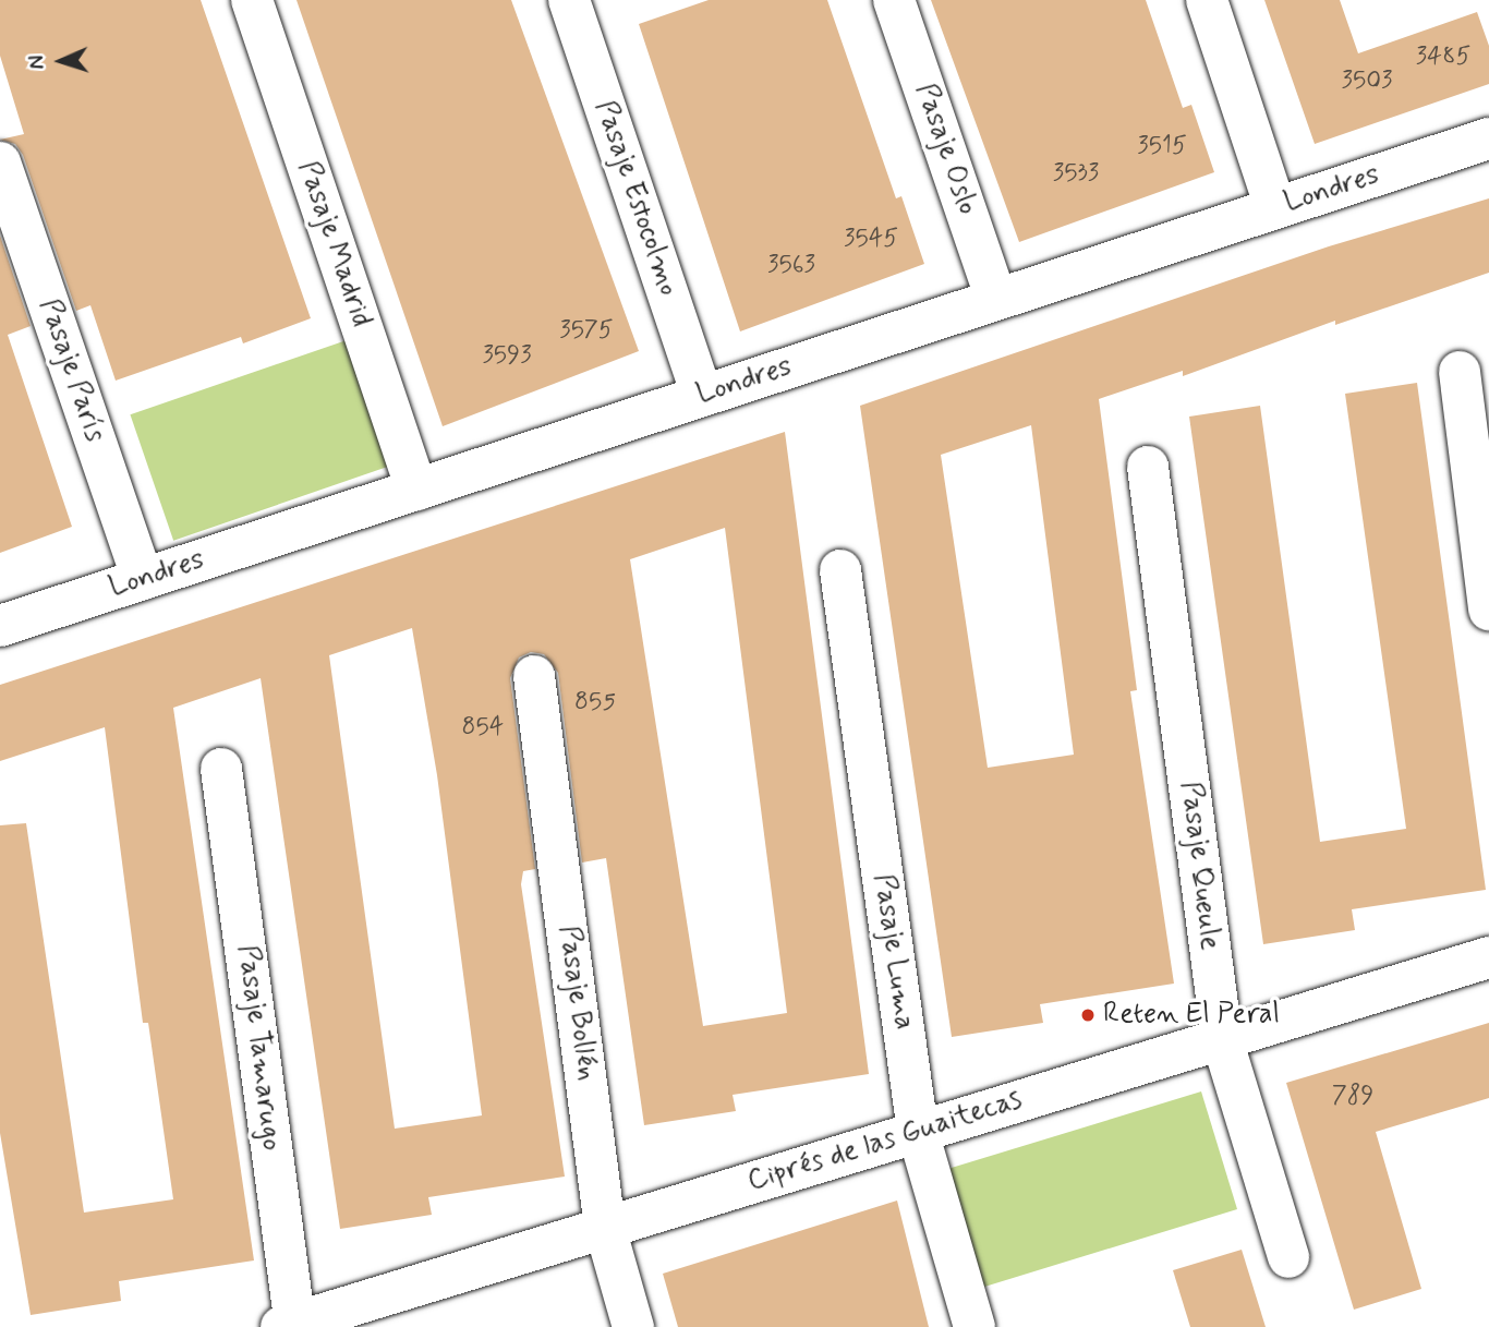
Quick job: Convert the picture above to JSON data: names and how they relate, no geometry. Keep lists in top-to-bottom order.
{
  "streets": {
    "street": [
      "Pasaje Oslo",
      "Londres",
      "Pasaje Estocolmo",
      "Pasaje Madrid",
      "Pasaje París",
      "Pasaje Queule",
      "Pasaje Luma",
      "Pasaje Bollén",
      "Pasaje Tamarugo",
      "Ciprés de las Guaitecas"
    ]
  },
  "crossings": [
    ["Pasaje Oslo", "Londres"],
    ["Londres", "Pasaje Estocolmo"],
    ["Londres", "Pasaje Madrid"],
    ["Londres", "Pasaje París"],
    ["Pasaje Queule", "Ciprés de las Guaitecas"],
    ["Pasaje Luma", "Ciprés de las Guaitecas"],
    ["Pasaje Bollén", "Ciprés de las Guaitecas"],
    ["Pasaje Tamarugo", "Ciprés de las Guaitecas"]
  ],
  "places": ["Reten El Peral"],
  "house_numbers": [
    "3485",
    "3503",
    "3515",
    "3533",
    "3545",
    "3563",
    "3575",
    "3593",
    "855",
    "854",
    "789"
  ],
  "north": "left"
}
